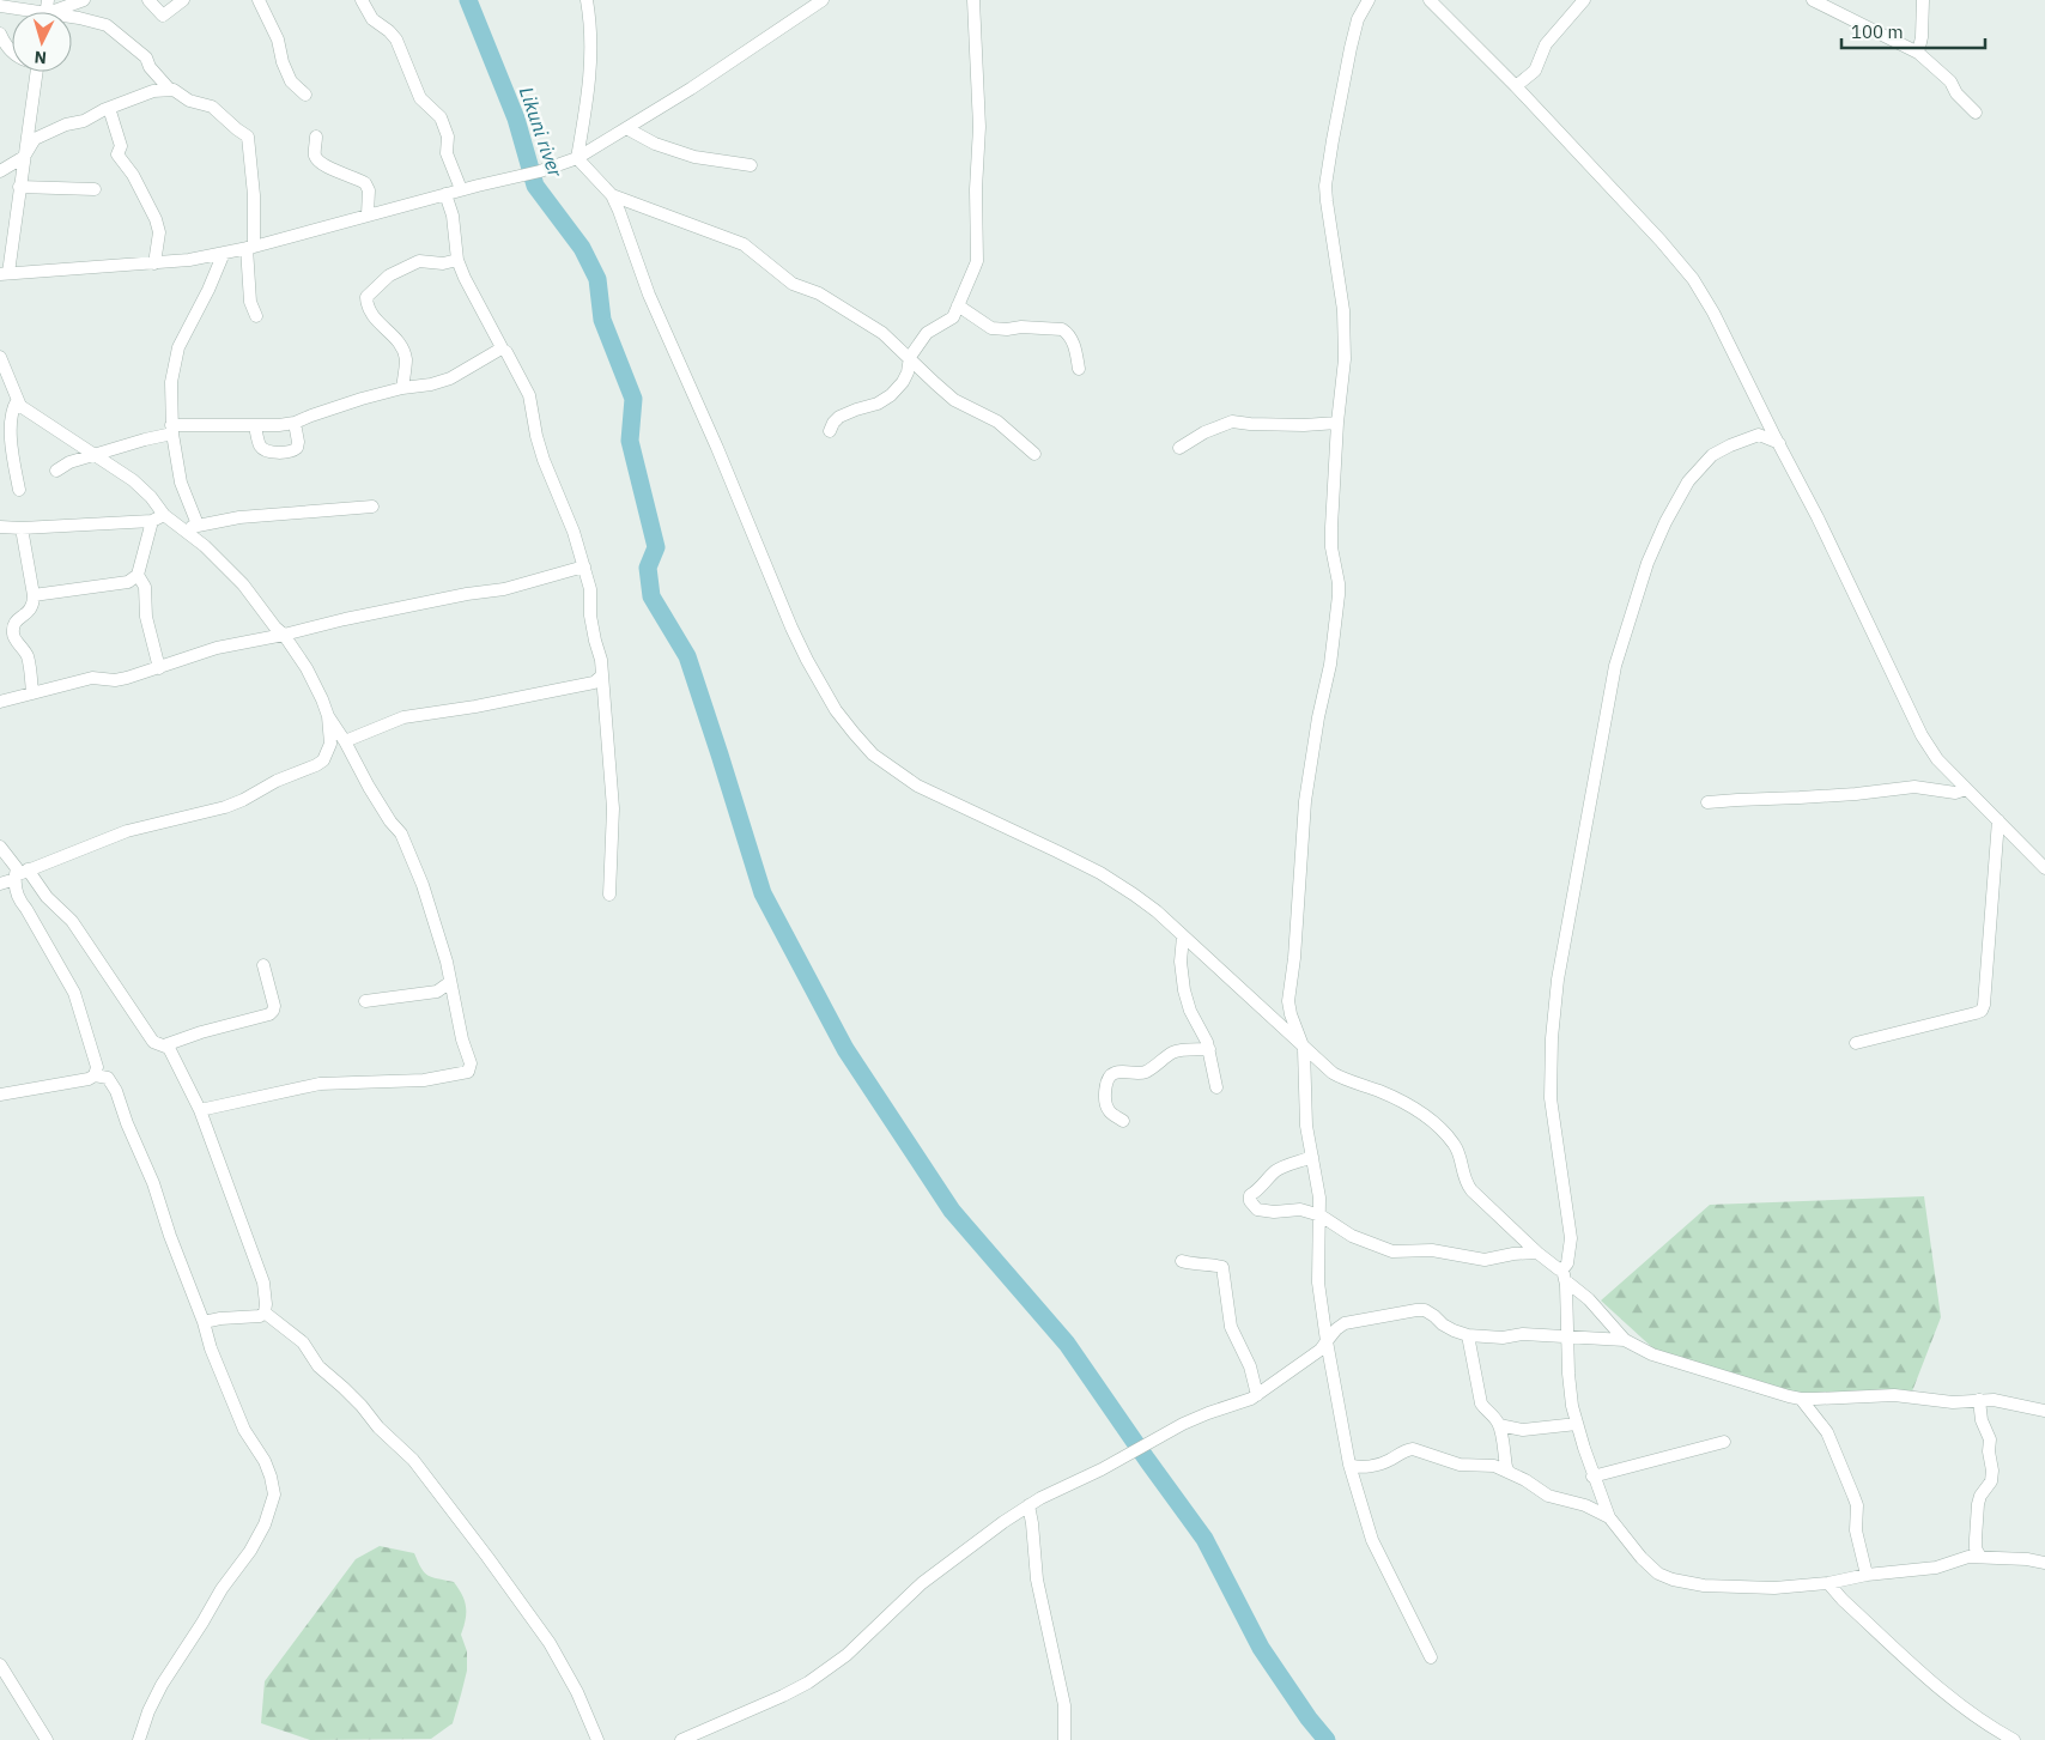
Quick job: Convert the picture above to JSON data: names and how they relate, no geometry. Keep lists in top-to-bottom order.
{
  "water": ["Likuni river"],
  "scale_bar": "100 m",
  "north": "bottom"
}
